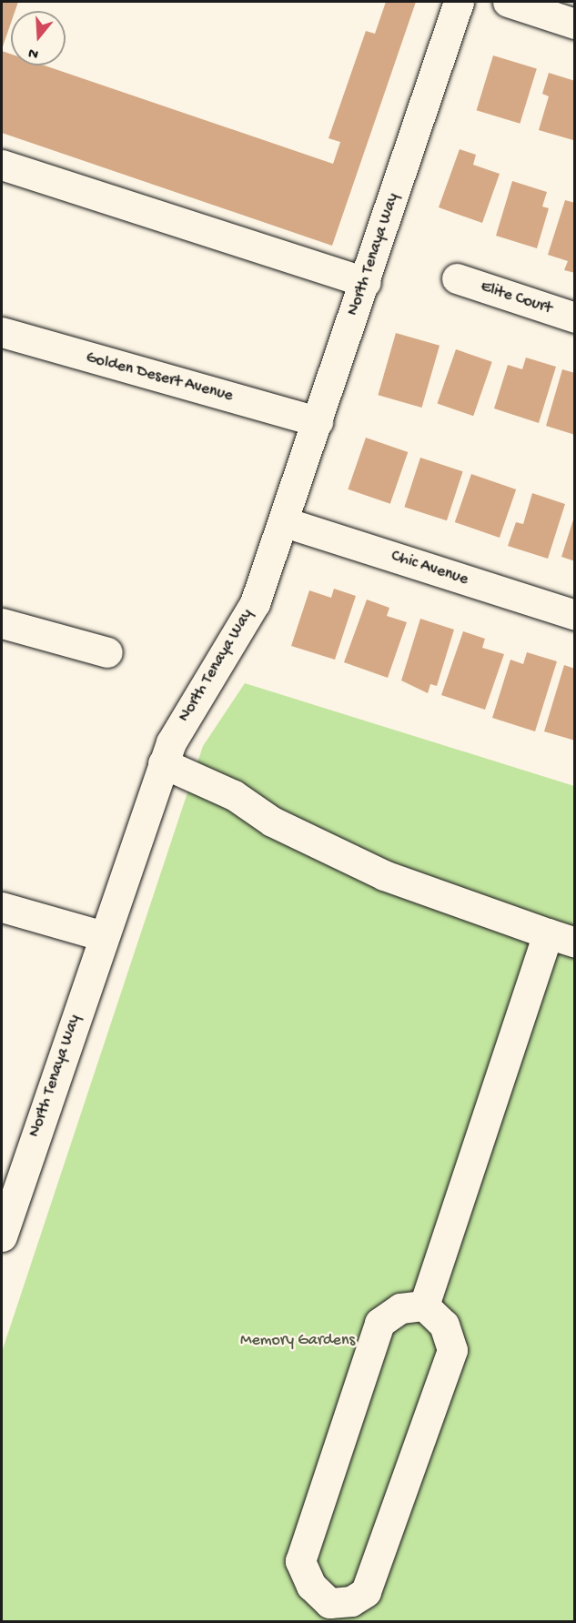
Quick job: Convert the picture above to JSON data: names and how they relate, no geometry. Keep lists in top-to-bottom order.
{
  "streets": {
    "main road": [
      "North Tenaya Way",
      "Elite Court",
      "Golden Desert Avenue",
      "Chic Avenue"
    ]
  },
  "crossings": [
    ["North Tenaya Way", "Golden Desert Avenue"],
    ["North Tenaya Way", "Chic Avenue"]
  ],
  "parks": ["Memory Gardens"],
  "north": "bottom"
}
